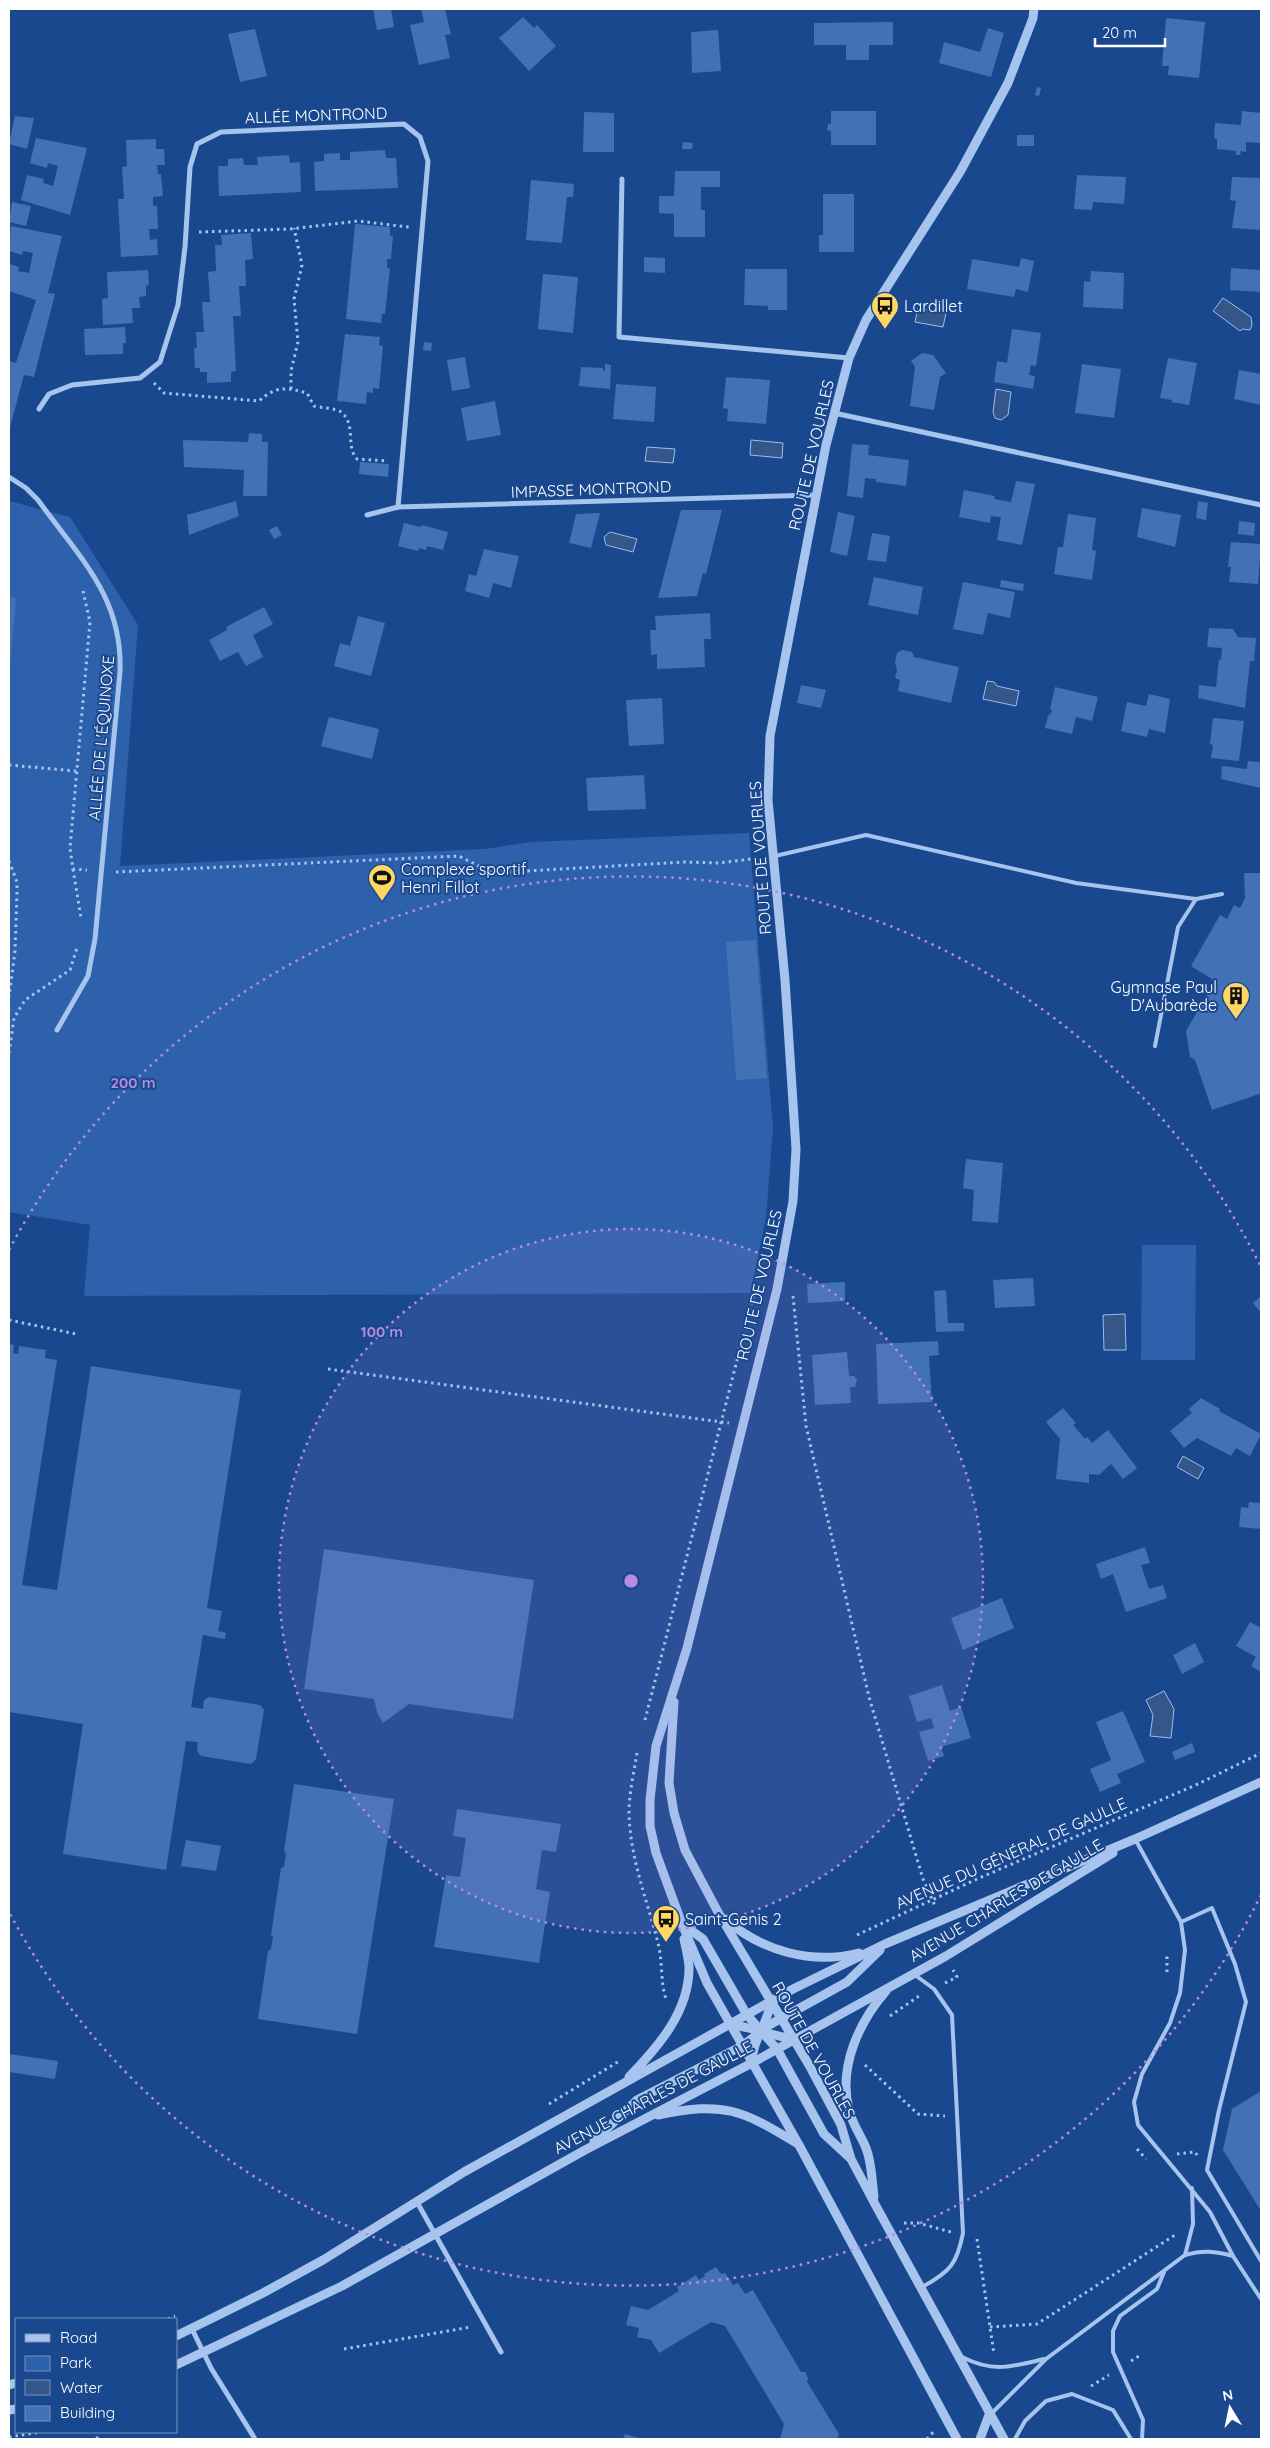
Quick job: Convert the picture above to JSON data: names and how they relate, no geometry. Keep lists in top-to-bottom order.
{
  "streets": {
    "street": [
      "ALLÉE MONTROND",
      "ROUTE DE VOURLES",
      "IMPASSE MONTROND",
      "ALLÉE DE L'ÉQUINOXE",
      "AVENUE CHARLES DE GAULLE"
    ],
    "path": ["AVENUE DU GÉNÉRAL DE GAULLE"]
  },
  "crossings": [
    ["ALLÉE MONTROND", "IMPASSE MONTROND"],
    ["ROUTE DE VOURLES", "IMPASSE MONTROND"],
    ["ROUTE DE VOURLES", "AVENUE CHARLES DE GAULLE"]
  ],
  "places": {
    "bus stop": ["Lardillet", "Saint-Genis 2"],
    "sports": ["Complexe sportif Henri Fillot"],
    "building": ["Gymnase Paul D'Aubarède"]
  },
  "legend": [
    "Road",
    "Park",
    "Water",
    "Building"
  ],
  "scale_bar": "20 m",
  "north": "top",
  "rings": ["200 m", "100 m"]
}
